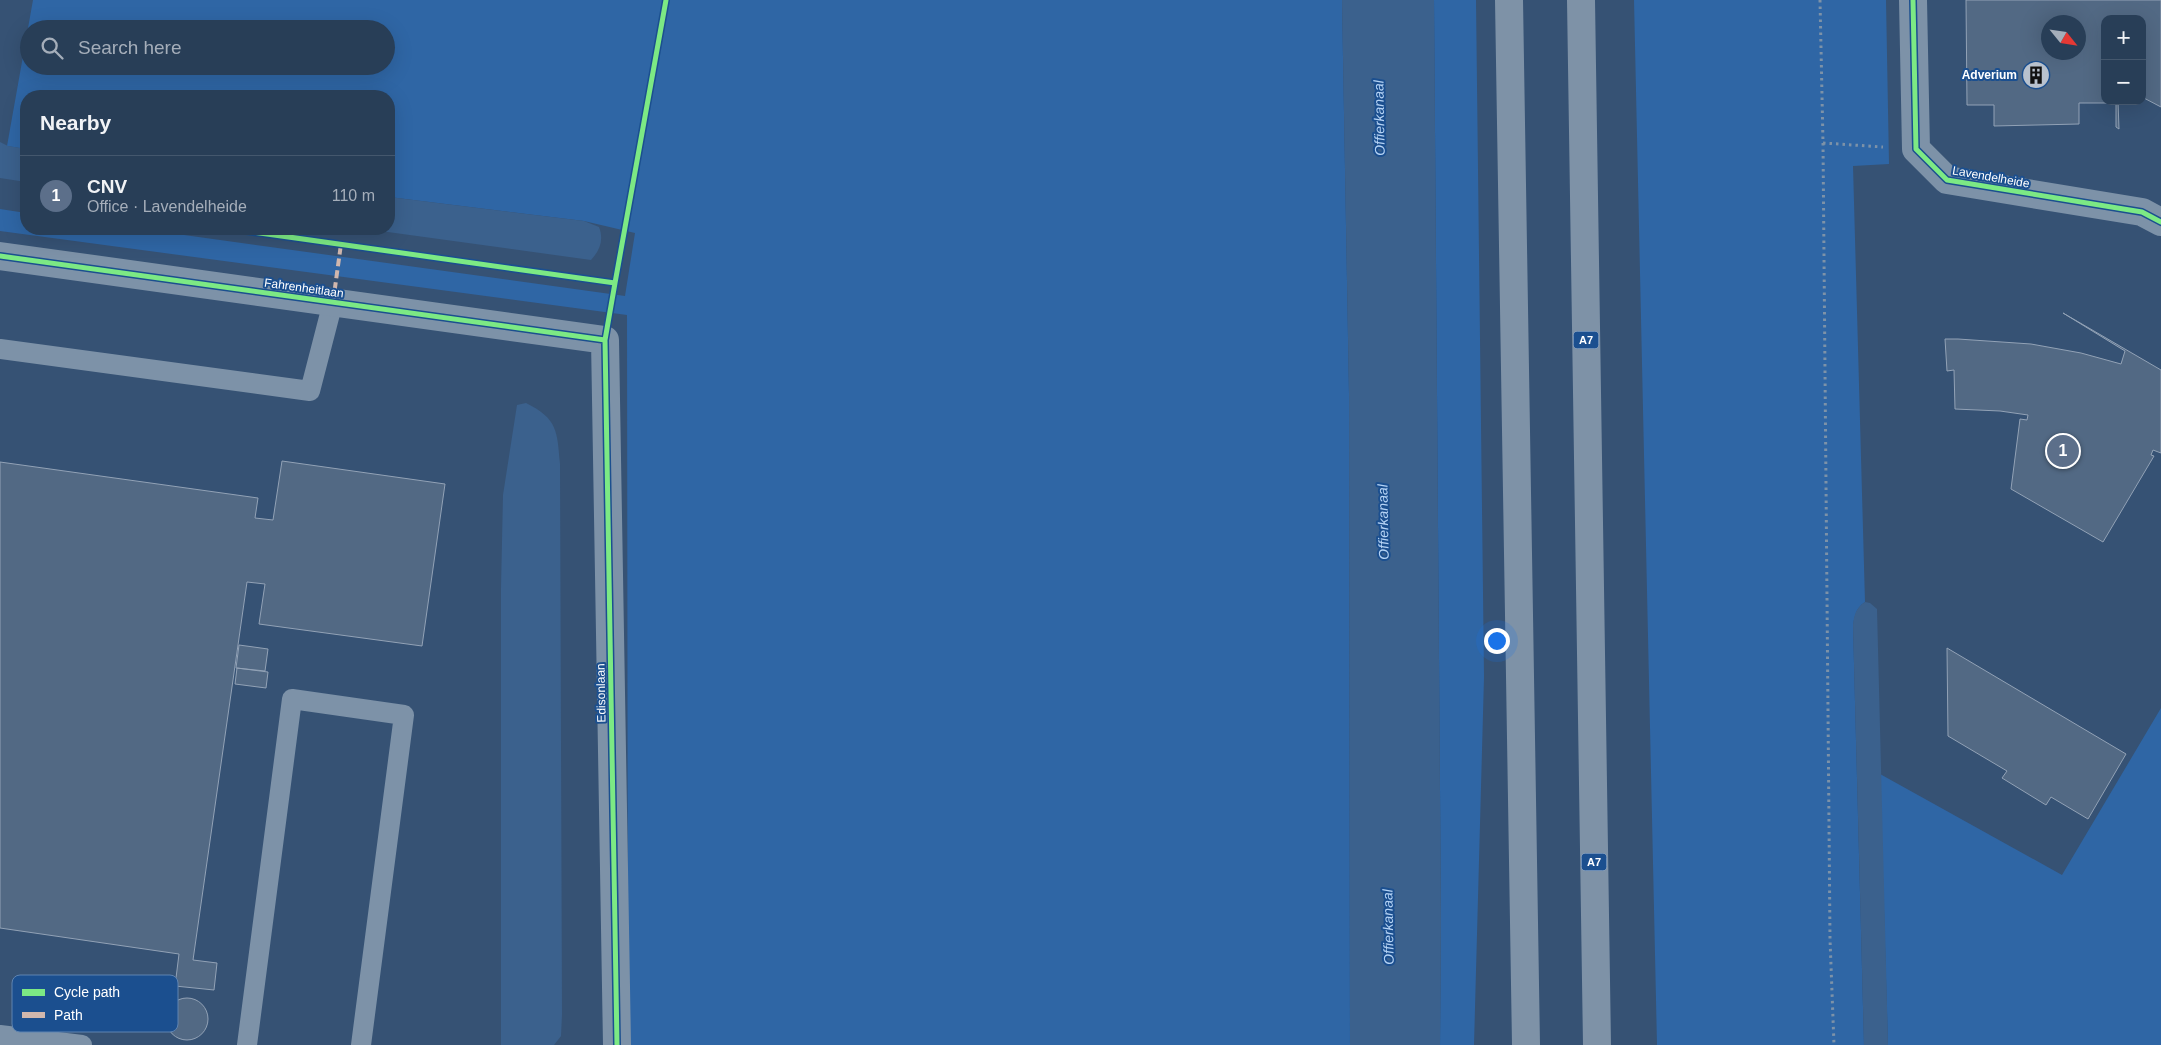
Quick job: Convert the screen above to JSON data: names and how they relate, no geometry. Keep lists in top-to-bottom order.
{
  "streets": {
    "highway": ["A7"],
    "street": ["Lavendelheide", "Fahrenheitlaan", "Edisonlaan"]
  },
  "crossings": [
    ["Fahrenheitlaan", "Edisonlaan"]
  ],
  "water": ["Offierkanaal"],
  "places": {
    "building": ["Adverium"]
  },
  "legend": ["Cycle path", "Path"],
  "north": "bottom right",
  "page": {
    "map_buttons": ["+", "−"],
    "search": "Search here",
    "heading": "Nearby",
    "list": [
      {
        "mark": "1",
        "name": "CNV",
        "note": "Office · Lavendelheide",
        "value": "110 m"
      }
    ],
    "pins": "1"
  }
}
